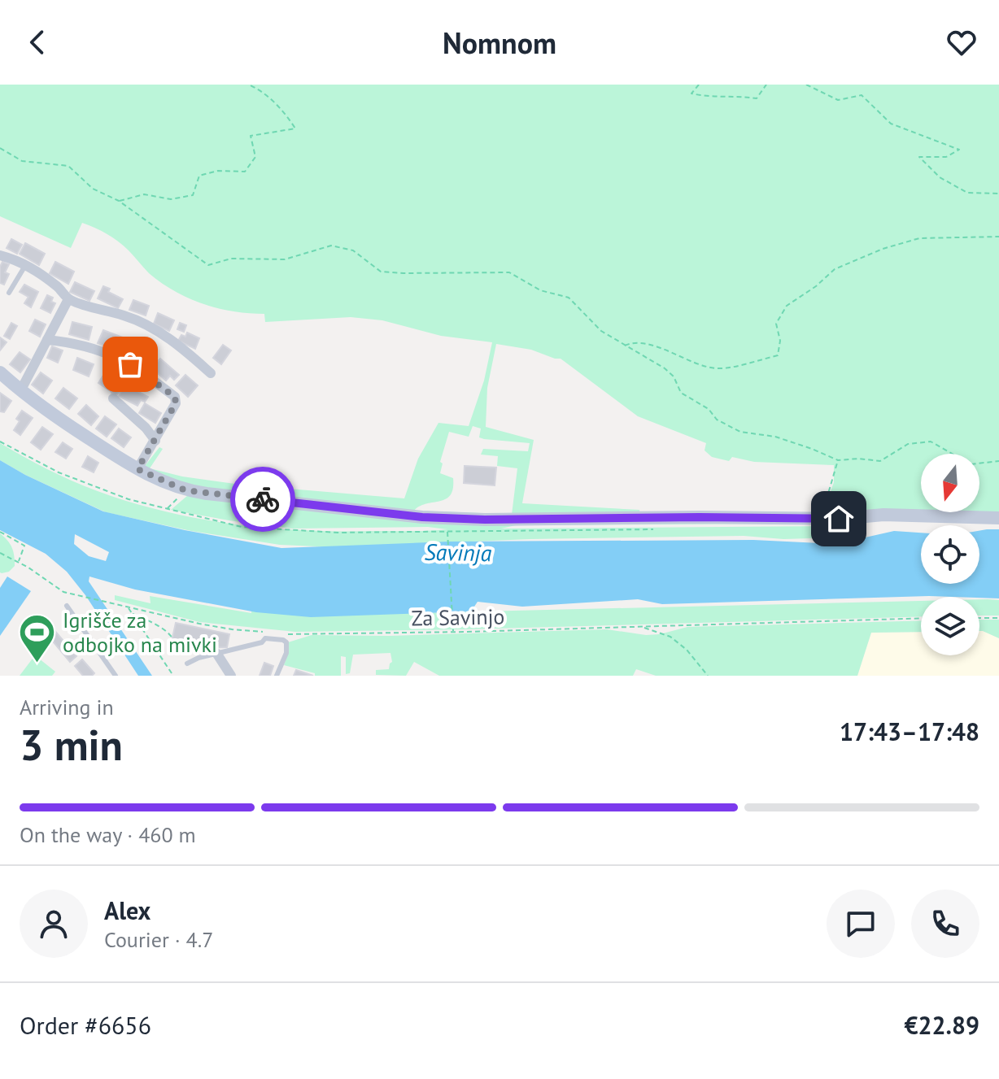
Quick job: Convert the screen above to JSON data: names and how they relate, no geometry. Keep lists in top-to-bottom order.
{
  "streets": {
    "path": ["Za Savinjo"]
  },
  "water": ["Savinja"],
  "places": {
    "sports": ["Igrišče za odbojko na mivki"]
  },
  "north": "bottom",
  "page": {
    "header": "Nomnom",
    "heading": ["3 min", "Arriving in", "17:43–17:48"],
    "panel": [
      "Alex",
      "Courier · 4.7",
      "Order #6656",
      "€22.89"
    ],
    "bar": "On the way · 460 m"
  }
}
